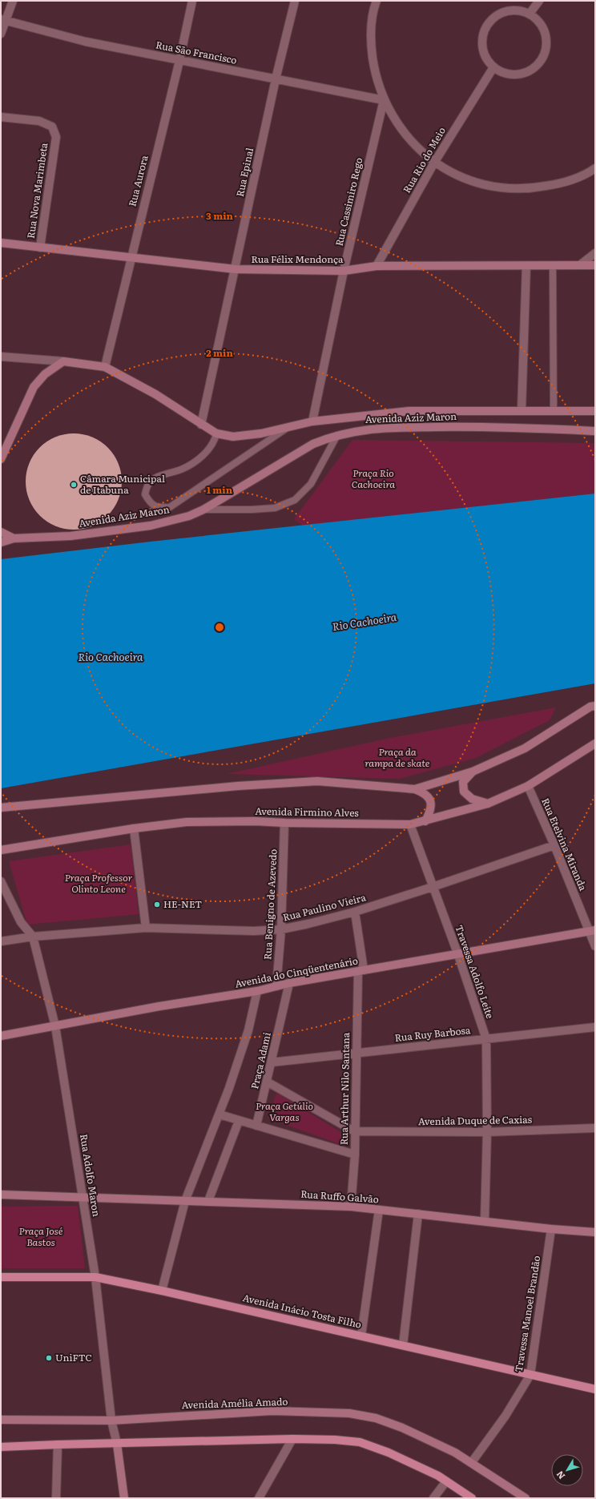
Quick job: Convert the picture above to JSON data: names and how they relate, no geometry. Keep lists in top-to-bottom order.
{
  "streets": {
    "main road": [
      "Rua Félix Mendonça",
      "Avenida Aziz Maron",
      "Avenida Firmino Alves",
      "Avenida do Cinqüentenário",
      "Rua Ruffo Galvão",
      "Avenida Inácio Tosta Filho",
      "Avenida Amélia Amado"
    ],
    "street": [
      "Rua São Francisco",
      "Rua Rio do Meio",
      "Rua Epinal",
      "Rua Aurora",
      "Rua Nova Marimbeta",
      "Rua Cassimiro Rego",
      "Rua Etelvina Miranda",
      "Rua Benigno de Azevedo",
      "Rua Paulino Vieira",
      "Travessa Adolfo Leite",
      "Rua Ruy Barbosa",
      "Praça Adami",
      "Rua Arthur Nilo Santana",
      "Avenida Duque de Caxias",
      "Rua Adolfo Maron",
      "Travessa Manoel Brandão"
    ]
  },
  "crossings": [
    ["Rua São Francisco", "Rua Epinal"],
    ["Rua São Francisco", "Rua Aurora"],
    ["Rua São Francisco", "Rua Cassimiro Rego"],
    ["Rua Rio do Meio", "Rua Félix Mendonça"],
    ["Rua Epinal", "Rua Félix Mendonça"],
    ["Rua Epinal", "Avenida Aziz Maron"],
    ["Rua Aurora", "Rua Félix Mendonça"],
    ["Rua Aurora", "Avenida Aziz Maron"],
    ["Rua Nova Marimbeta", "Rua Félix Mendonça"],
    ["Rua Cassimiro Rego", "Rua Félix Mendonça"],
    ["Rua Cassimiro Rego", "Avenida Aziz Maron"],
    ["Avenida Firmino Alves", "Rua Etelvina Miranda"],
    ["Avenida Firmino Alves", "Rua Benigno de Azevedo"],
    ["Avenida Firmino Alves", "Travessa Adolfo Leite"],
    ["Rua Etelvina Miranda", "Rua Paulino Vieira"],
    ["Rua Etelvina Miranda", "Avenida do Cinqüentenário"],
    ["Rua Benigno de Azevedo", "Rua Paulino Vieira"],
    ["Rua Benigno de Azevedo", "Avenida do Cinqüentenário"],
    ["Rua Paulino Vieira", "Travessa Adolfo Leite"],
    ["Rua Paulino Vieira", "Rua Arthur Nilo Santana"],
    ["Rua Paulino Vieira", "Rua Adolfo Maron"],
    ["Travessa Adolfo Leite", "Avenida do Cinqüentenário"],
    ["Travessa Adolfo Leite", "Rua Ruy Barbosa"],
    ["Travessa Adolfo Leite", "Avenida Duque de Caxias"],
    ["Travessa Adolfo Leite", "Rua Ruffo Galvão"],
    ["Avenida do Cinqüentenário", "Praça Adami"],
    ["Avenida do Cinqüentenário", "Rua Arthur Nilo Santana"],
    ["Avenida do Cinqüentenário", "Rua Adolfo Maron"],
    ["Rua Ruy Barbosa", "Praça Adami"],
    ["Rua Ruy Barbosa", "Rua Arthur Nilo Santana"],
    ["Praça Adami", "Rua Ruffo Galvão"],
    ["Praça Adami", "Avenida Inácio Tosta Filho"],
    ["Rua Arthur Nilo Santana", "Avenida Duque de Caxias"],
    ["Rua Arthur Nilo Santana", "Rua Ruffo Galvão"],
    ["Rua Adolfo Maron", "Rua Ruffo Galvão"],
    ["Rua Adolfo Maron", "Avenida Inácio Tosta Filho"],
    ["Rua Adolfo Maron", "Avenida Amélia Amado"],
    ["Rua Ruffo Galvão", "Travessa Manoel Brandão"],
    ["Avenida Inácio Tosta Filho", "Travessa Manoel Brandão"],
    ["Travessa Manoel Brandão", "Avenida Amélia Amado"]
  ],
  "water": ["Rio Cachoeira"],
  "parks": [
    "Praça Rio Cachoeira",
    "Praça da rampa de skate",
    "Praça Professor Olinto Leone",
    "Praça Getúlio Vargas",
    "Praça José Bastos"
  ],
  "places": ["Câmara Municipal de Itabuna", "HE-NET", "UniFTC"],
  "north": "bottom left",
  "rings": ["3 min", "2 min", "1 min"]
}
